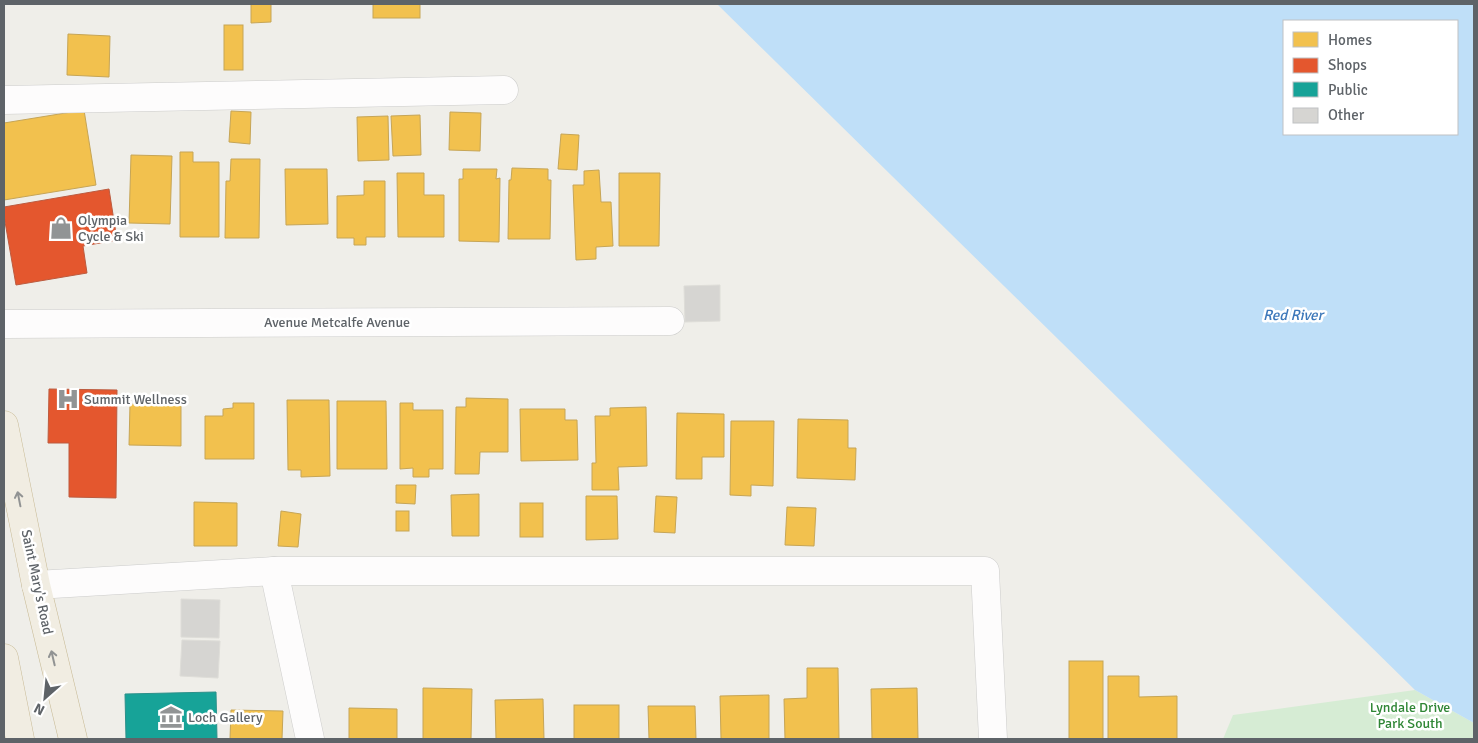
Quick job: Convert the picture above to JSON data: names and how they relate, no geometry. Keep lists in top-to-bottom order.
{
  "streets": {
    "highway": ["Saint Mary's Road"],
    "street": ["Avenue Metcalfe Avenue"]
  },
  "one_way": ["Saint Mary's Road"],
  "water": ["Red River"],
  "parks": ["Lyndale Drive Park South"],
  "places": {
    "shop": ["Olympia Cycle & Ski"],
    "hospital": ["Summit Wellness"],
    "museum": ["Loch Gallery"]
  },
  "legend": [
    "Homes",
    "Shops",
    "Public",
    "Other"
  ],
  "north": "bottom left"
}
